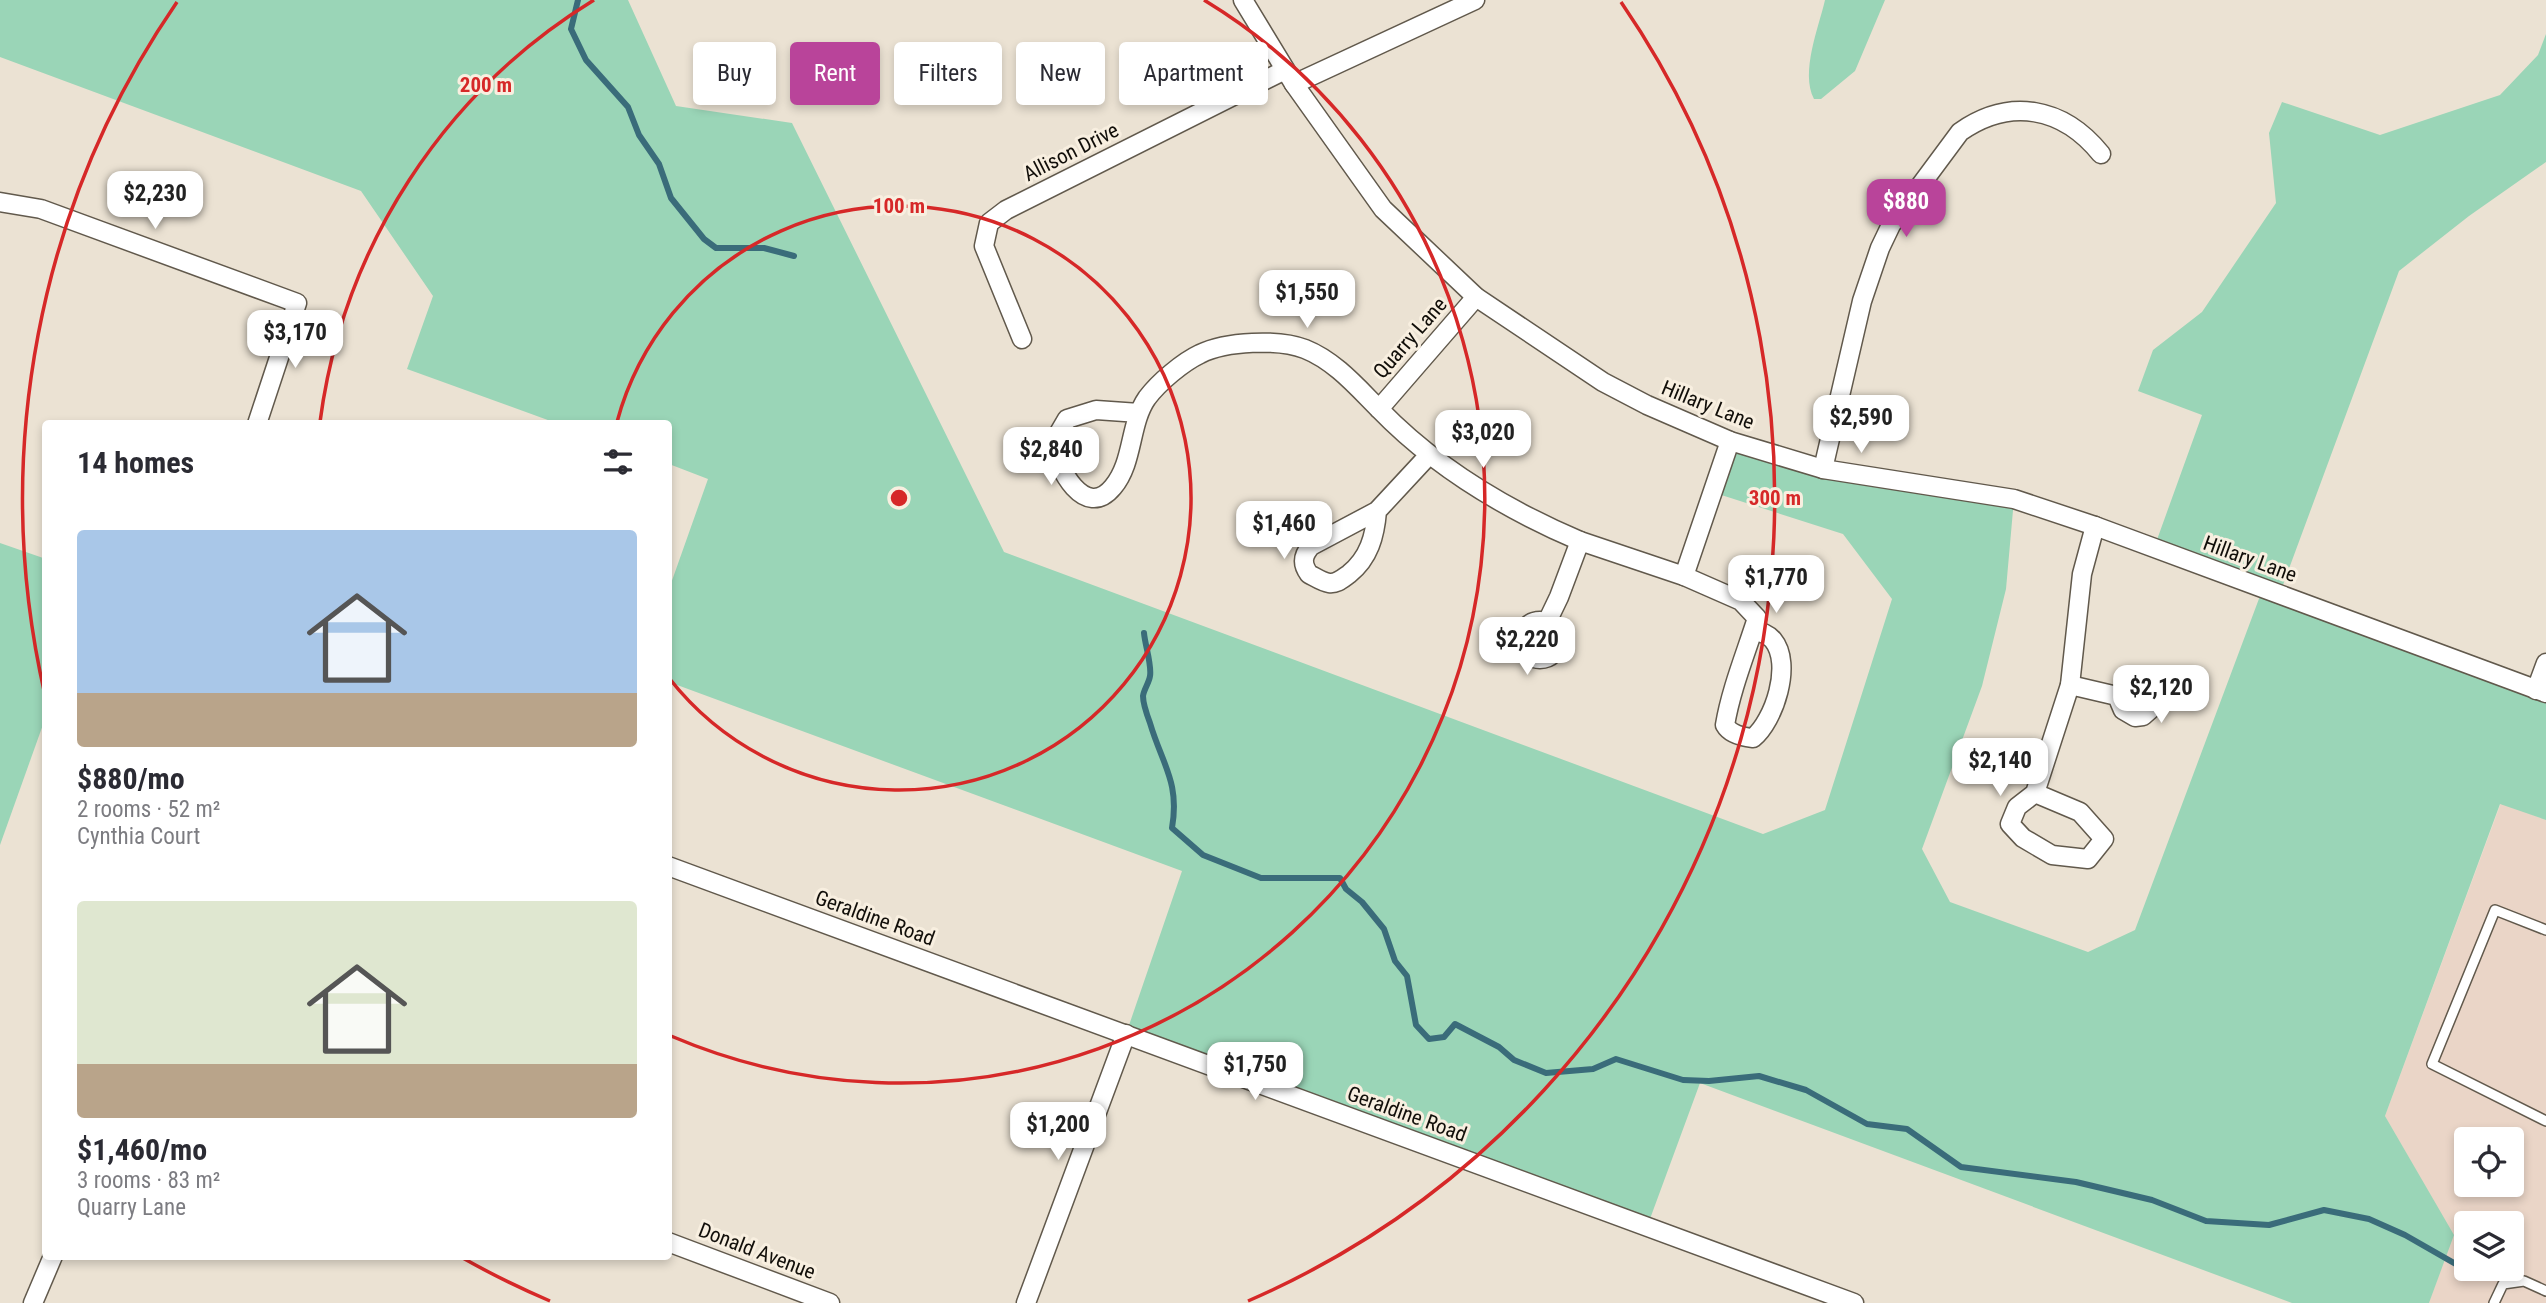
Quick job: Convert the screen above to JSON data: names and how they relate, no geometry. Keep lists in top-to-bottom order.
{
  "streets": {
    "street": [
      "Allison Drive",
      "Quarry Lane",
      "Hillary Lane",
      "Geraldine Road",
      "Donald Avenue"
    ]
  },
  "crossings": [
    ["Allison Drive", "Hillary Lane"],
    ["Quarry Lane", "Hillary Lane"]
  ],
  "page": {
    "chip": [
      "Buy",
      "Rent",
      "Filters",
      "New",
      "Apartment"
    ],
    "price": [
      "$2,230",
      "$880",
      "$1,550",
      "$3,170",
      "$2,590",
      "$3,020",
      "$2,840",
      "$1,460",
      "$1,770",
      "$2,220",
      "$2,120",
      "$2,140",
      "$1,750",
      "$1,200"
    ],
    "heading": "14 homes",
    "list": [
      {
        "name": "$880/mo",
        "note": "2 rooms · 52 m² · Cynthia Court"
      },
      {
        "name": "$1,460/mo",
        "note": "3 rooms · 83 m² · Quarry Lane"
      }
    ]
  },
  "rings": ["200 m", "100 m", "300 m"]
}
